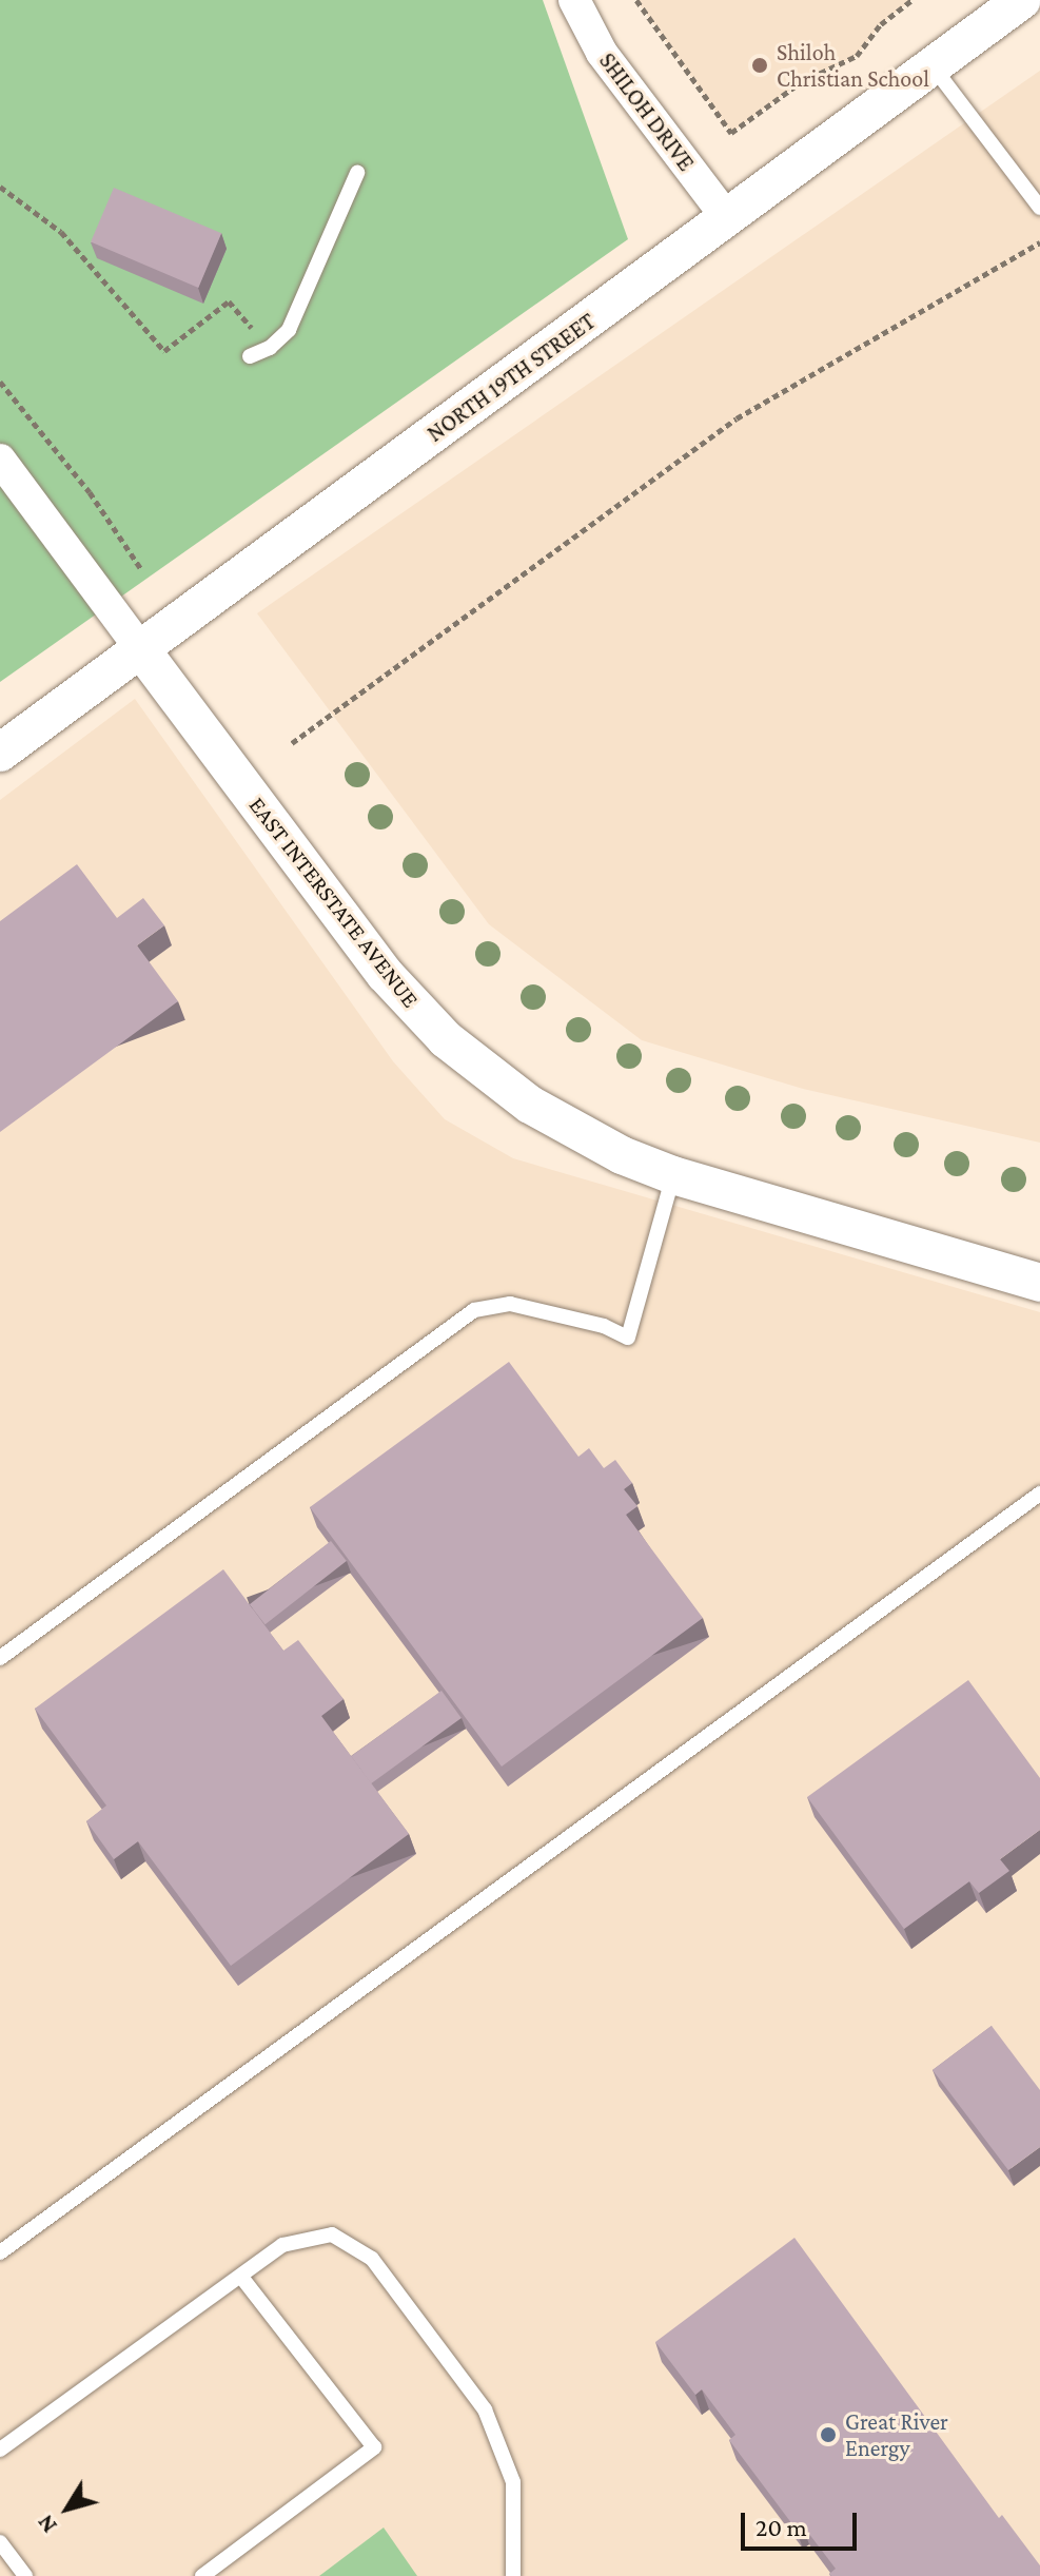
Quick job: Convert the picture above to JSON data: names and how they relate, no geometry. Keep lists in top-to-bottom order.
{
  "streets": {
    "street": ["SHILOH DRIVE", "NORTH 19TH STREET", "EAST INTERSTATE AVENUE"]
  },
  "crossings": [
    ["SHILOH DRIVE", "NORTH 19TH STREET"],
    ["NORTH 19TH STREET", "EAST INTERSTATE AVENUE"]
  ],
  "places": ["Shiloh Christian School", "Great River Energy"],
  "scale_bar": "20 m",
  "north": "bottom left"
}
